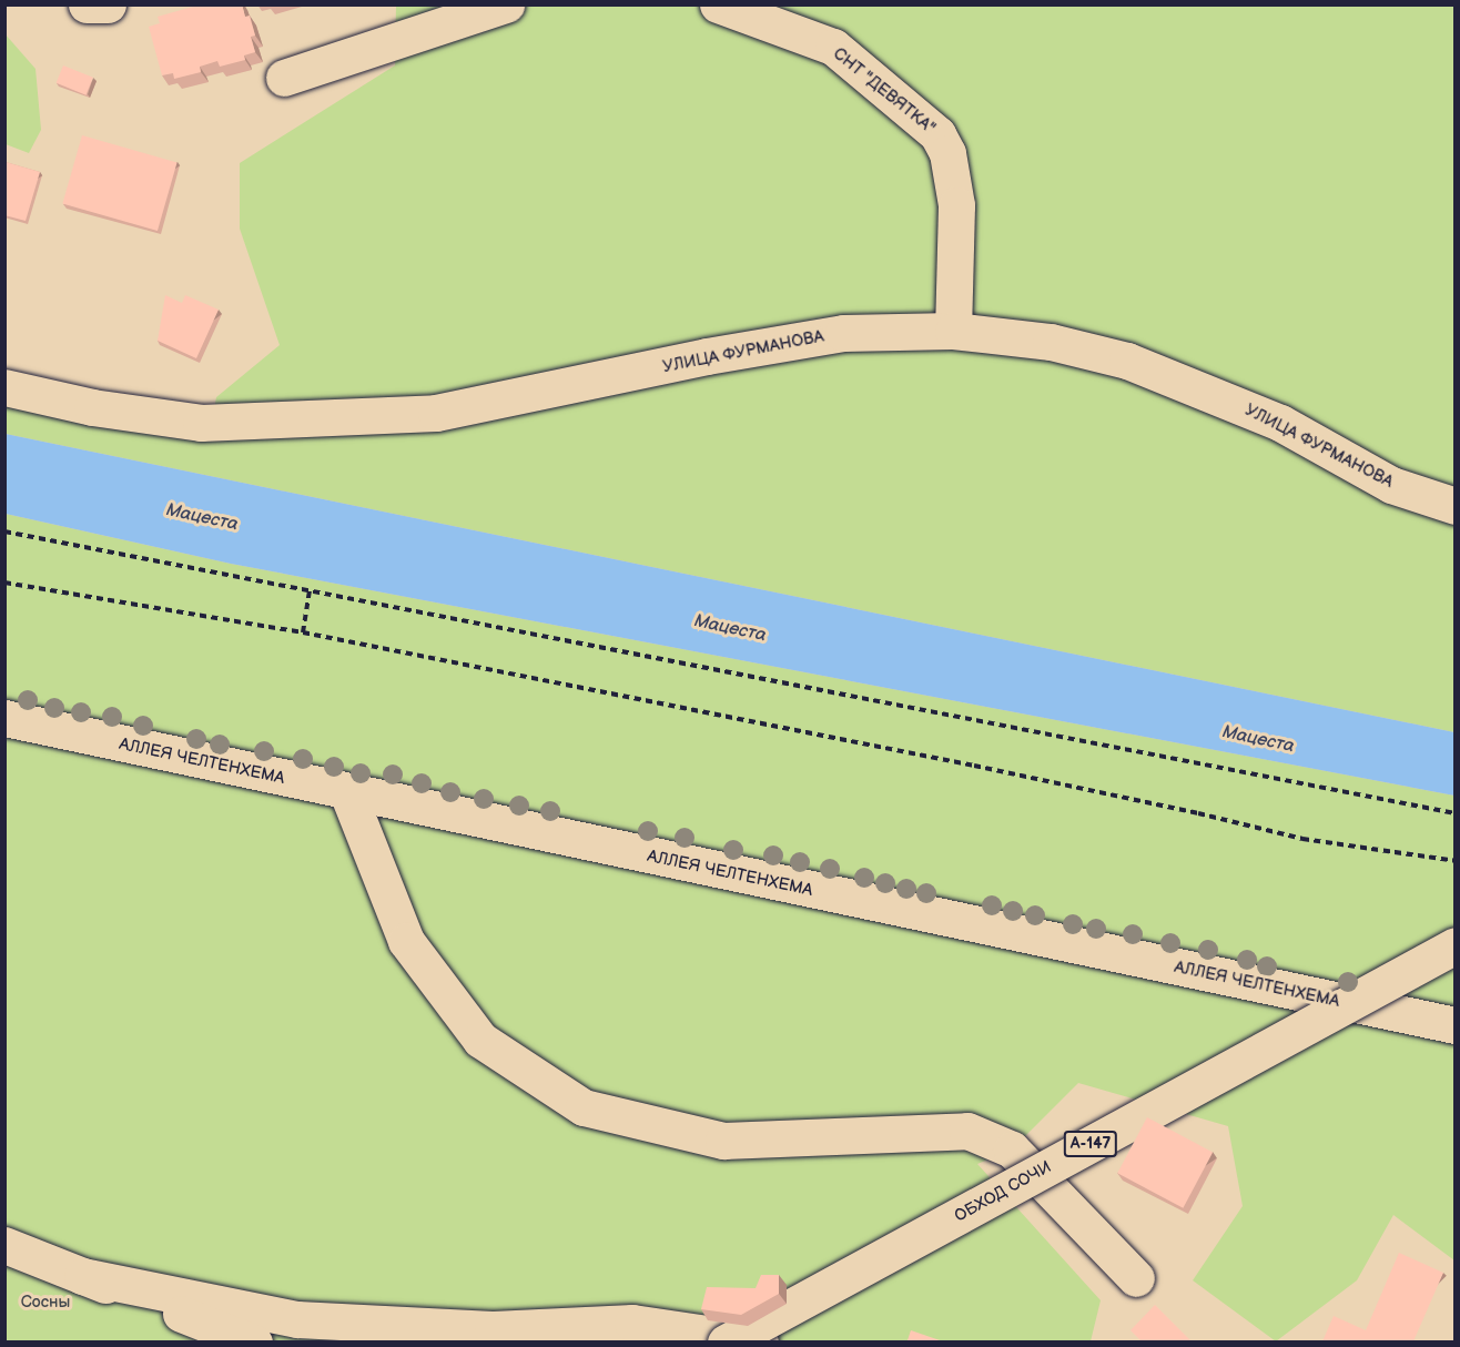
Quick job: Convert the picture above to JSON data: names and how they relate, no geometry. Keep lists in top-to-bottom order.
{
  "streets": {
    "main road": [
      "СНТ \"ДЕВЯТКА\"",
      "УЛИЦА ФУРМАНОВА",
      "АЛЛЕЯ ЧЕЛТЕНХЕМА",
      "А-147",
      "ОБХОД СОЧИ"
    ]
  },
  "crossings": [
    ["СНТ \"ДЕВЯТКА\"", "УЛИЦА ФУРМАНОВА"]
  ],
  "water": ["Мацеста"],
  "parks": ["Сосны"]
}
